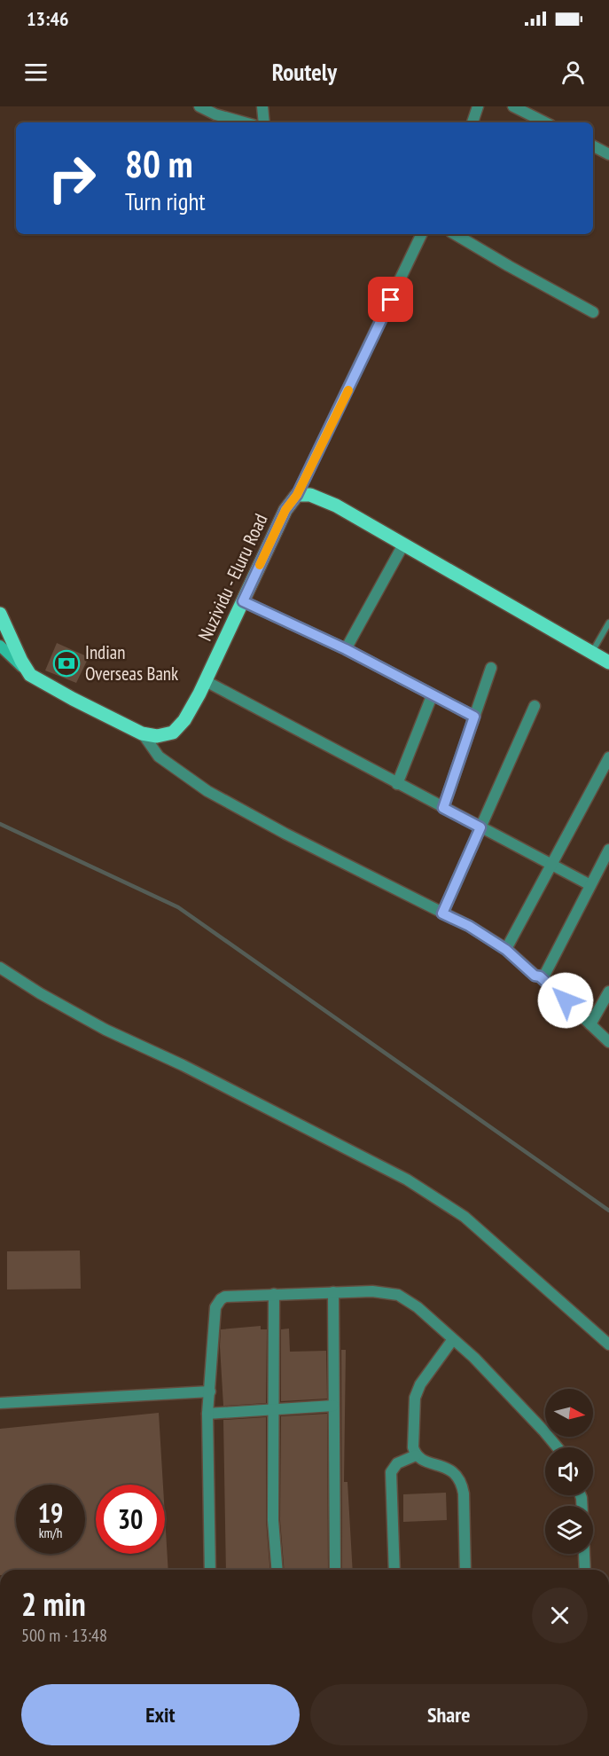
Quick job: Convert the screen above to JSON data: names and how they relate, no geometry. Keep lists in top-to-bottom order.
{
  "streets": {
    "main road": ["Nuzividu - Eluru Road"]
  },
  "places": {
    "bank": ["Indian Overseas Bank"]
  },
  "north": "right",
  "page": {
    "status": "13:46",
    "header": "Routely",
    "turn": ["80 m", "Turn right"],
    "speed": "19 km/h",
    "limit": "30",
    "heading": ["2 min", "500 m · 13:48"],
    "buttons": ["Exit", "Share"]
  }
}
